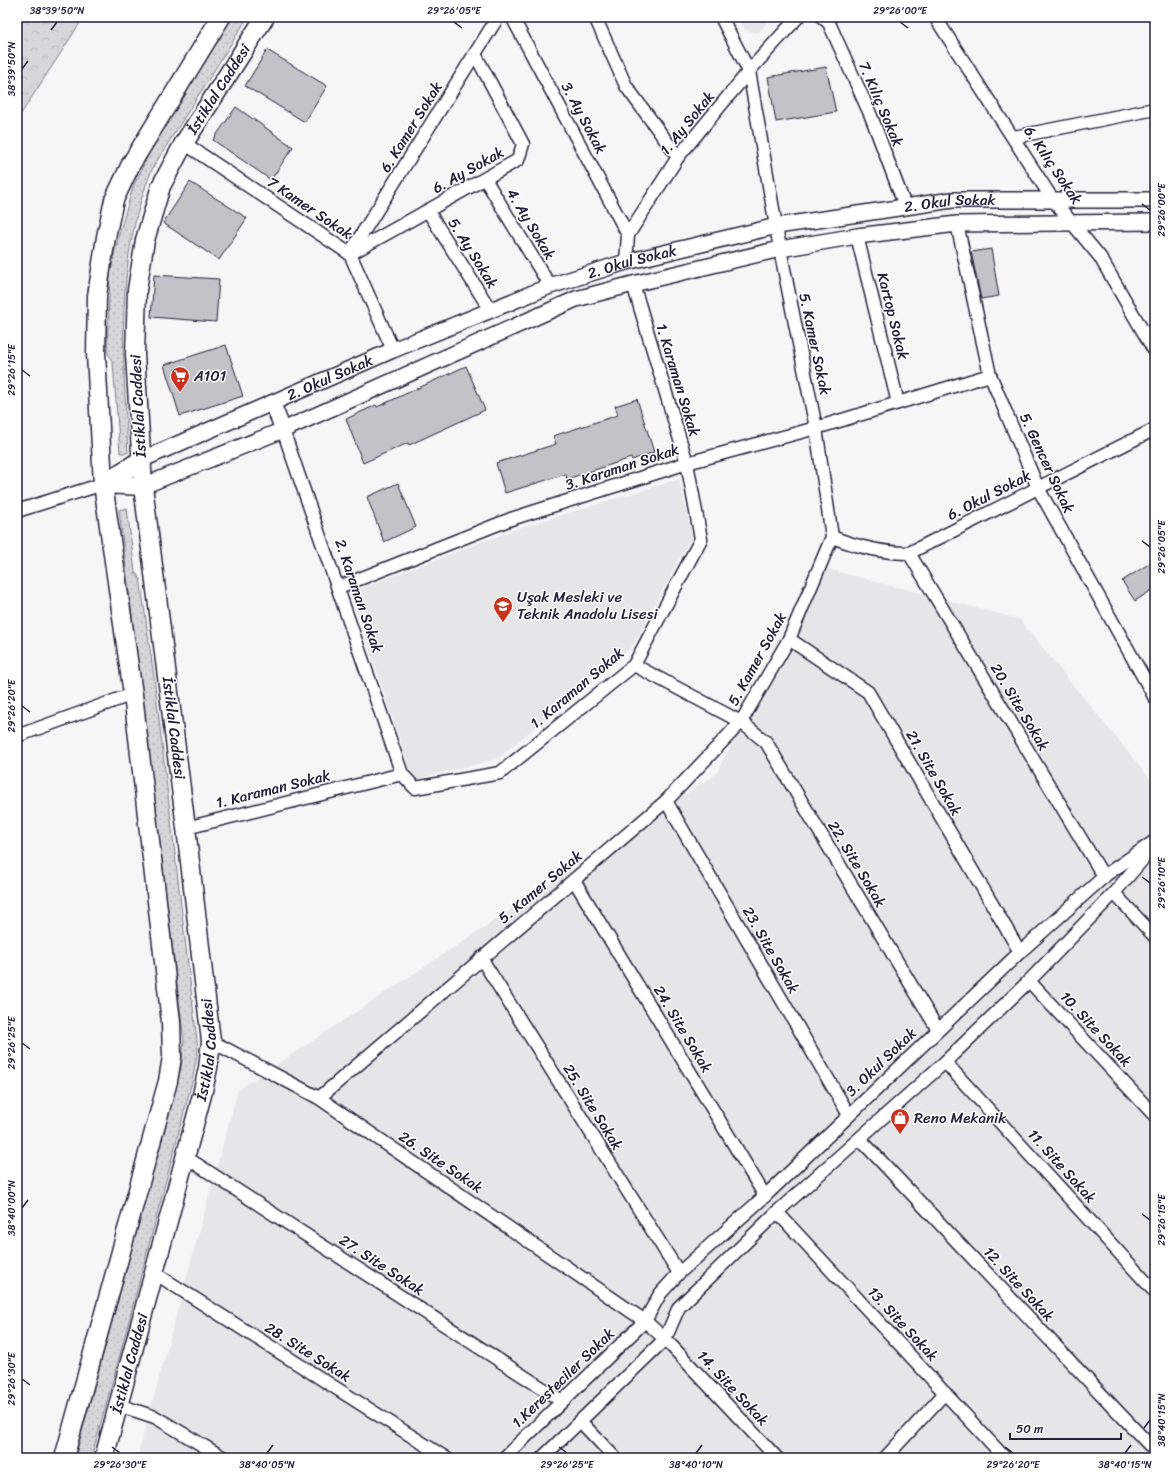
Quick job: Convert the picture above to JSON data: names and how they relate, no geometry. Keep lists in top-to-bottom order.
{
  "streets": {
    "main road": ["İstiklal Caddesi"],
    "street": [
      "7. Kılıç Sokak",
      "3. Ay Sokak",
      "1. Ay Sokak",
      "6. Kamer Sokak",
      "6. Kılıç Sokak",
      "6. Ay Sokak",
      "2. Okul Sokak",
      "7 Kamer Sokak",
      "4. Ay Sokak",
      "5. Ay Sokak",
      "Kartop Sokak",
      "5. Kamer Sokak",
      "1. Karaman Sokak",
      "5. Gencer Sokak",
      "3. Karaman Sokak",
      "6. Okul Sokak",
      "2. Karaman Sokak",
      "20. Site Sokak",
      "21. Site Sokak",
      "22. Site Sokak",
      "23. Site Sokak",
      "24. Site Sokak",
      "10. Site Sokak",
      "3. Okul Sokak",
      "25. Site Sokak",
      "26. Site Sokak",
      "11. Site Sokak",
      "27. Site Sokak",
      "12. Site Sokak",
      "13. Site Sokak",
      "28. Site Sokak",
      "1.Keresteciler Sokak",
      "14. Site Sokak"
    ]
  },
  "crossings": [
    ["İstiklal Caddesi", "2. Okul Sokak"],
    ["İstiklal Caddesi", "7 Kamer Sokak"],
    ["İstiklal Caddesi", "1. Karaman Sokak"],
    ["İstiklal Caddesi", "26. Site Sokak"],
    ["İstiklal Caddesi", "27. Site Sokak"],
    ["İstiklal Caddesi", "28. Site Sokak"],
    ["7. Kılıç Sokak", "2. Okul Sokak"],
    ["3. Ay Sokak", "1. Ay Sokak"],
    ["1. Ay Sokak", "2. Okul Sokak"],
    ["1. Ay Sokak", "5. Kamer Sokak"],
    ["6. Kamer Sokak", "6. Ay Sokak"],
    ["6. Kamer Sokak", "7 Kamer Sokak"],
    ["6. Kılıç Sokak", "2. Okul Sokak"],
    ["6. Ay Sokak", "7 Kamer Sokak"],
    ["6. Ay Sokak", "4. Ay Sokak"],
    ["6. Ay Sokak", "5. Ay Sokak"],
    ["2. Okul Sokak", "7 Kamer Sokak"],
    ["2. Okul Sokak", "4. Ay Sokak"],
    ["2. Okul Sokak", "5. Ay Sokak"],
    ["2. Okul Sokak", "Kartop Sokak"],
    ["2. Okul Sokak", "5. Kamer Sokak"],
    ["2. Okul Sokak", "1. Karaman Sokak"],
    ["2. Okul Sokak", "5. Gencer Sokak"],
    ["2. Okul Sokak", "2. Karaman Sokak"],
    ["Kartop Sokak", "3. Karaman Sokak"],
    ["5. Kamer Sokak", "3. Karaman Sokak"],
    ["5. Kamer Sokak", "6. Okul Sokak"],
    ["5. Kamer Sokak", "21. Site Sokak"],
    ["5. Kamer Sokak", "22. Site Sokak"],
    ["5. Kamer Sokak", "23. Site Sokak"],
    ["5. Kamer Sokak", "24. Site Sokak"],
    ["5. Kamer Sokak", "25. Site Sokak"],
    ["5. Kamer Sokak", "26. Site Sokak"],
    ["1. Karaman Sokak", "3. Karaman Sokak"],
    ["1. Karaman Sokak", "2. Karaman Sokak"],
    ["1. Karaman Sokak", "22. Site Sokak"],
    ["5. Gencer Sokak", "3. Karaman Sokak"],
    ["5. Gencer Sokak", "6. Okul Sokak"],
    ["3. Karaman Sokak", "2. Karaman Sokak"],
    ["6. Okul Sokak", "20. Site Sokak"],
    ["20. Site Sokak", "3. Okul Sokak"],
    ["21. Site Sokak", "3. Okul Sokak"],
    ["22. Site Sokak", "3. Okul Sokak"],
    ["23. Site Sokak", "3. Okul Sokak"],
    ["24. Site Sokak", "3. Okul Sokak"],
    ["3. Okul Sokak", "25. Site Sokak"],
    ["3. Okul Sokak", "26. Site Sokak"],
    ["3. Okul Sokak", "1.Keresteciler Sokak"],
    ["26. Site Sokak", "1.Keresteciler Sokak"],
    ["26. Site Sokak", "14. Site Sokak"],
    ["27. Site Sokak", "1.Keresteciler Sokak"]
  ],
  "places": {
    "supermarket": ["A101"],
    "school or university": ["Uşak Mesleki ve Teknik Anadolu Lisesi"],
    "shop": ["Reno Mekanik"]
  },
  "scale_bar": "50 m",
  "coordinates": [
    "38°39'50\"N",
    "29°26'05\"E",
    "29°26'00\"E",
    "29°26'15\"E",
    "29°26'20\"E",
    "29°26'10\"E",
    "29°26'25\"E",
    "38°40'00\"N",
    "29°26'30\"E",
    "38°40'15\"N",
    "38°40'05\"N",
    "38°40'10\"N"
  ]
}
